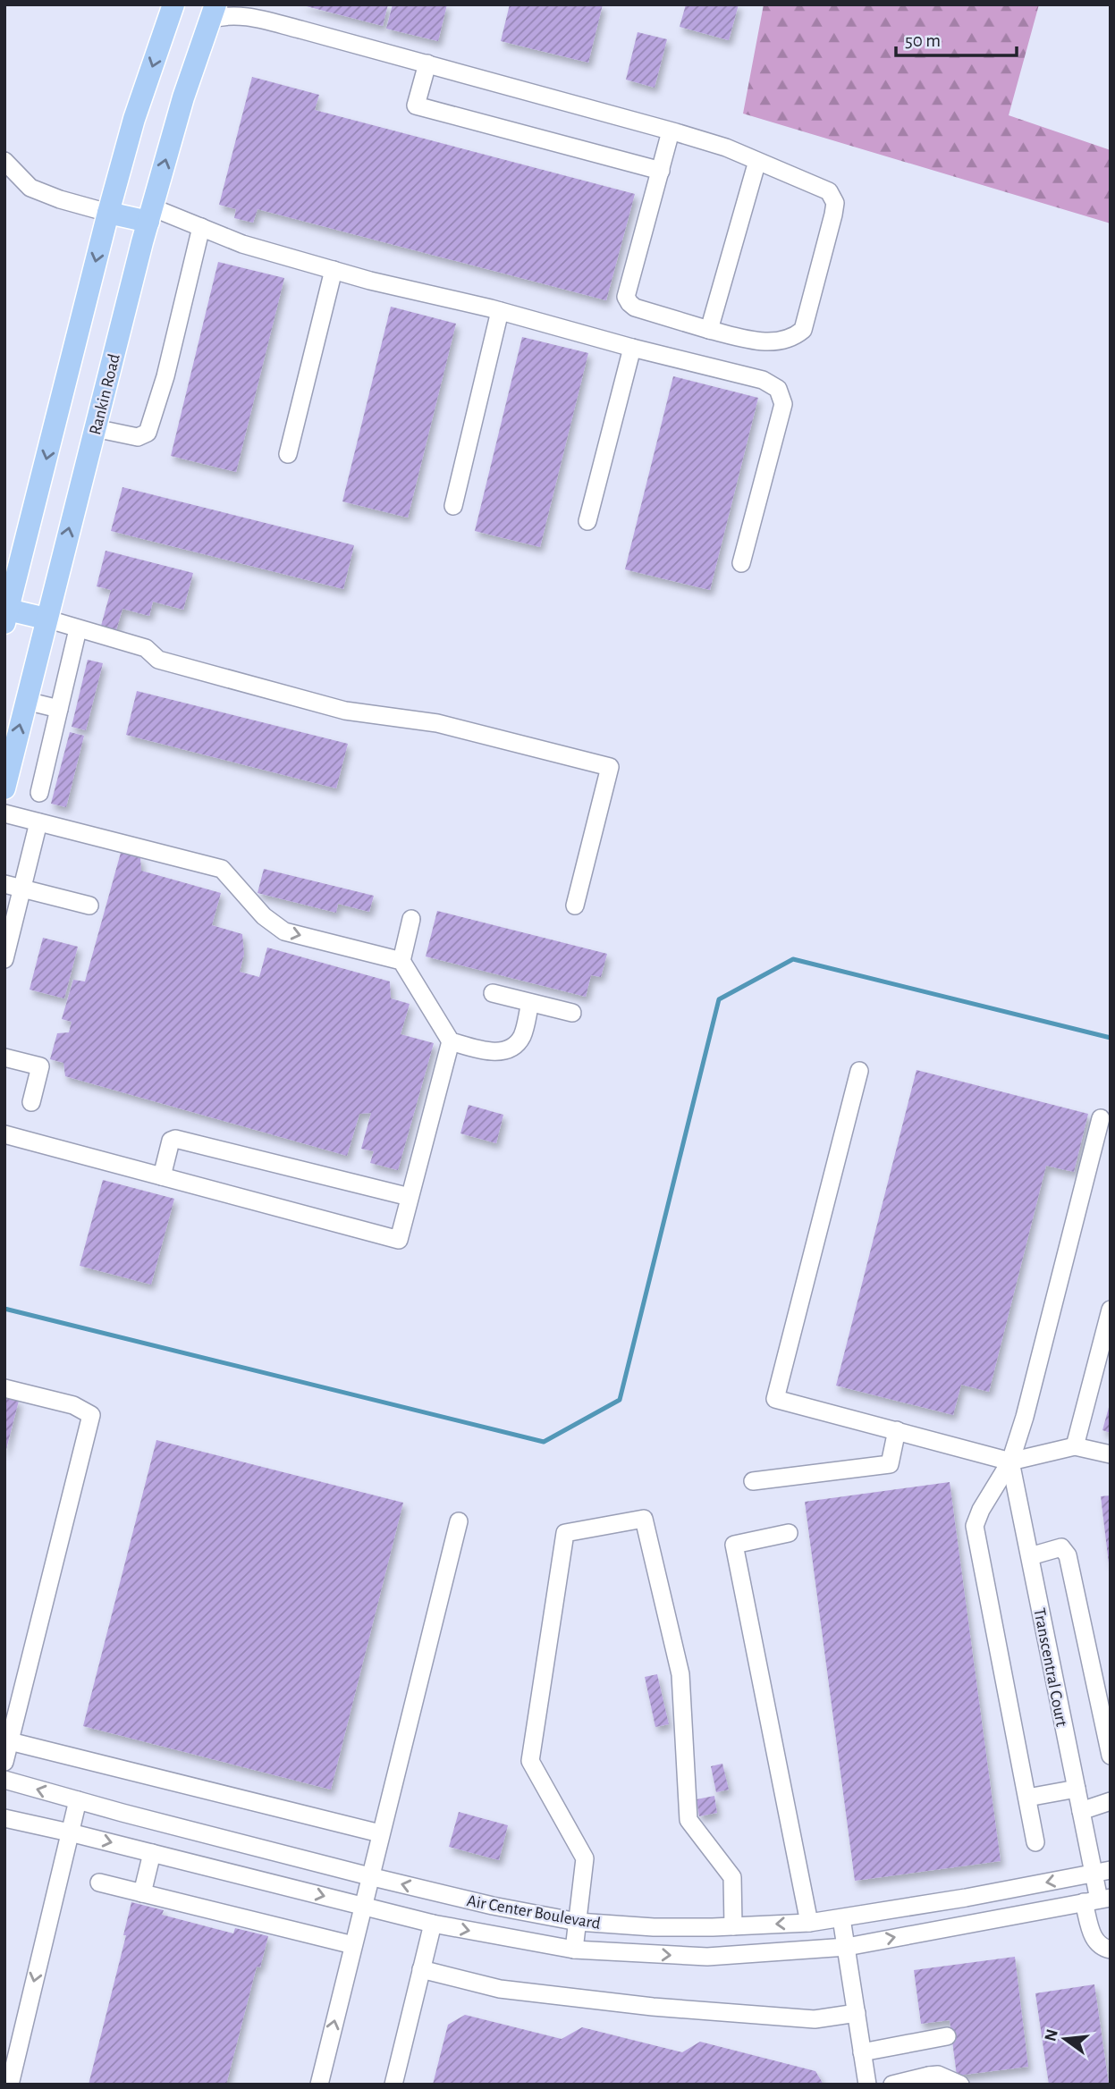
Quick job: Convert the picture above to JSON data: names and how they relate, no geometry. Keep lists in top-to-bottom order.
{
  "streets": {
    "main road": ["Rankin Road"],
    "street": ["Transcentral Court", "Air Center Boulevard"]
  },
  "crossings": [
    ["Transcentral Court", "Air Center Boulevard"]
  ],
  "scale_bar": "50 m",
  "north": "left"
}
